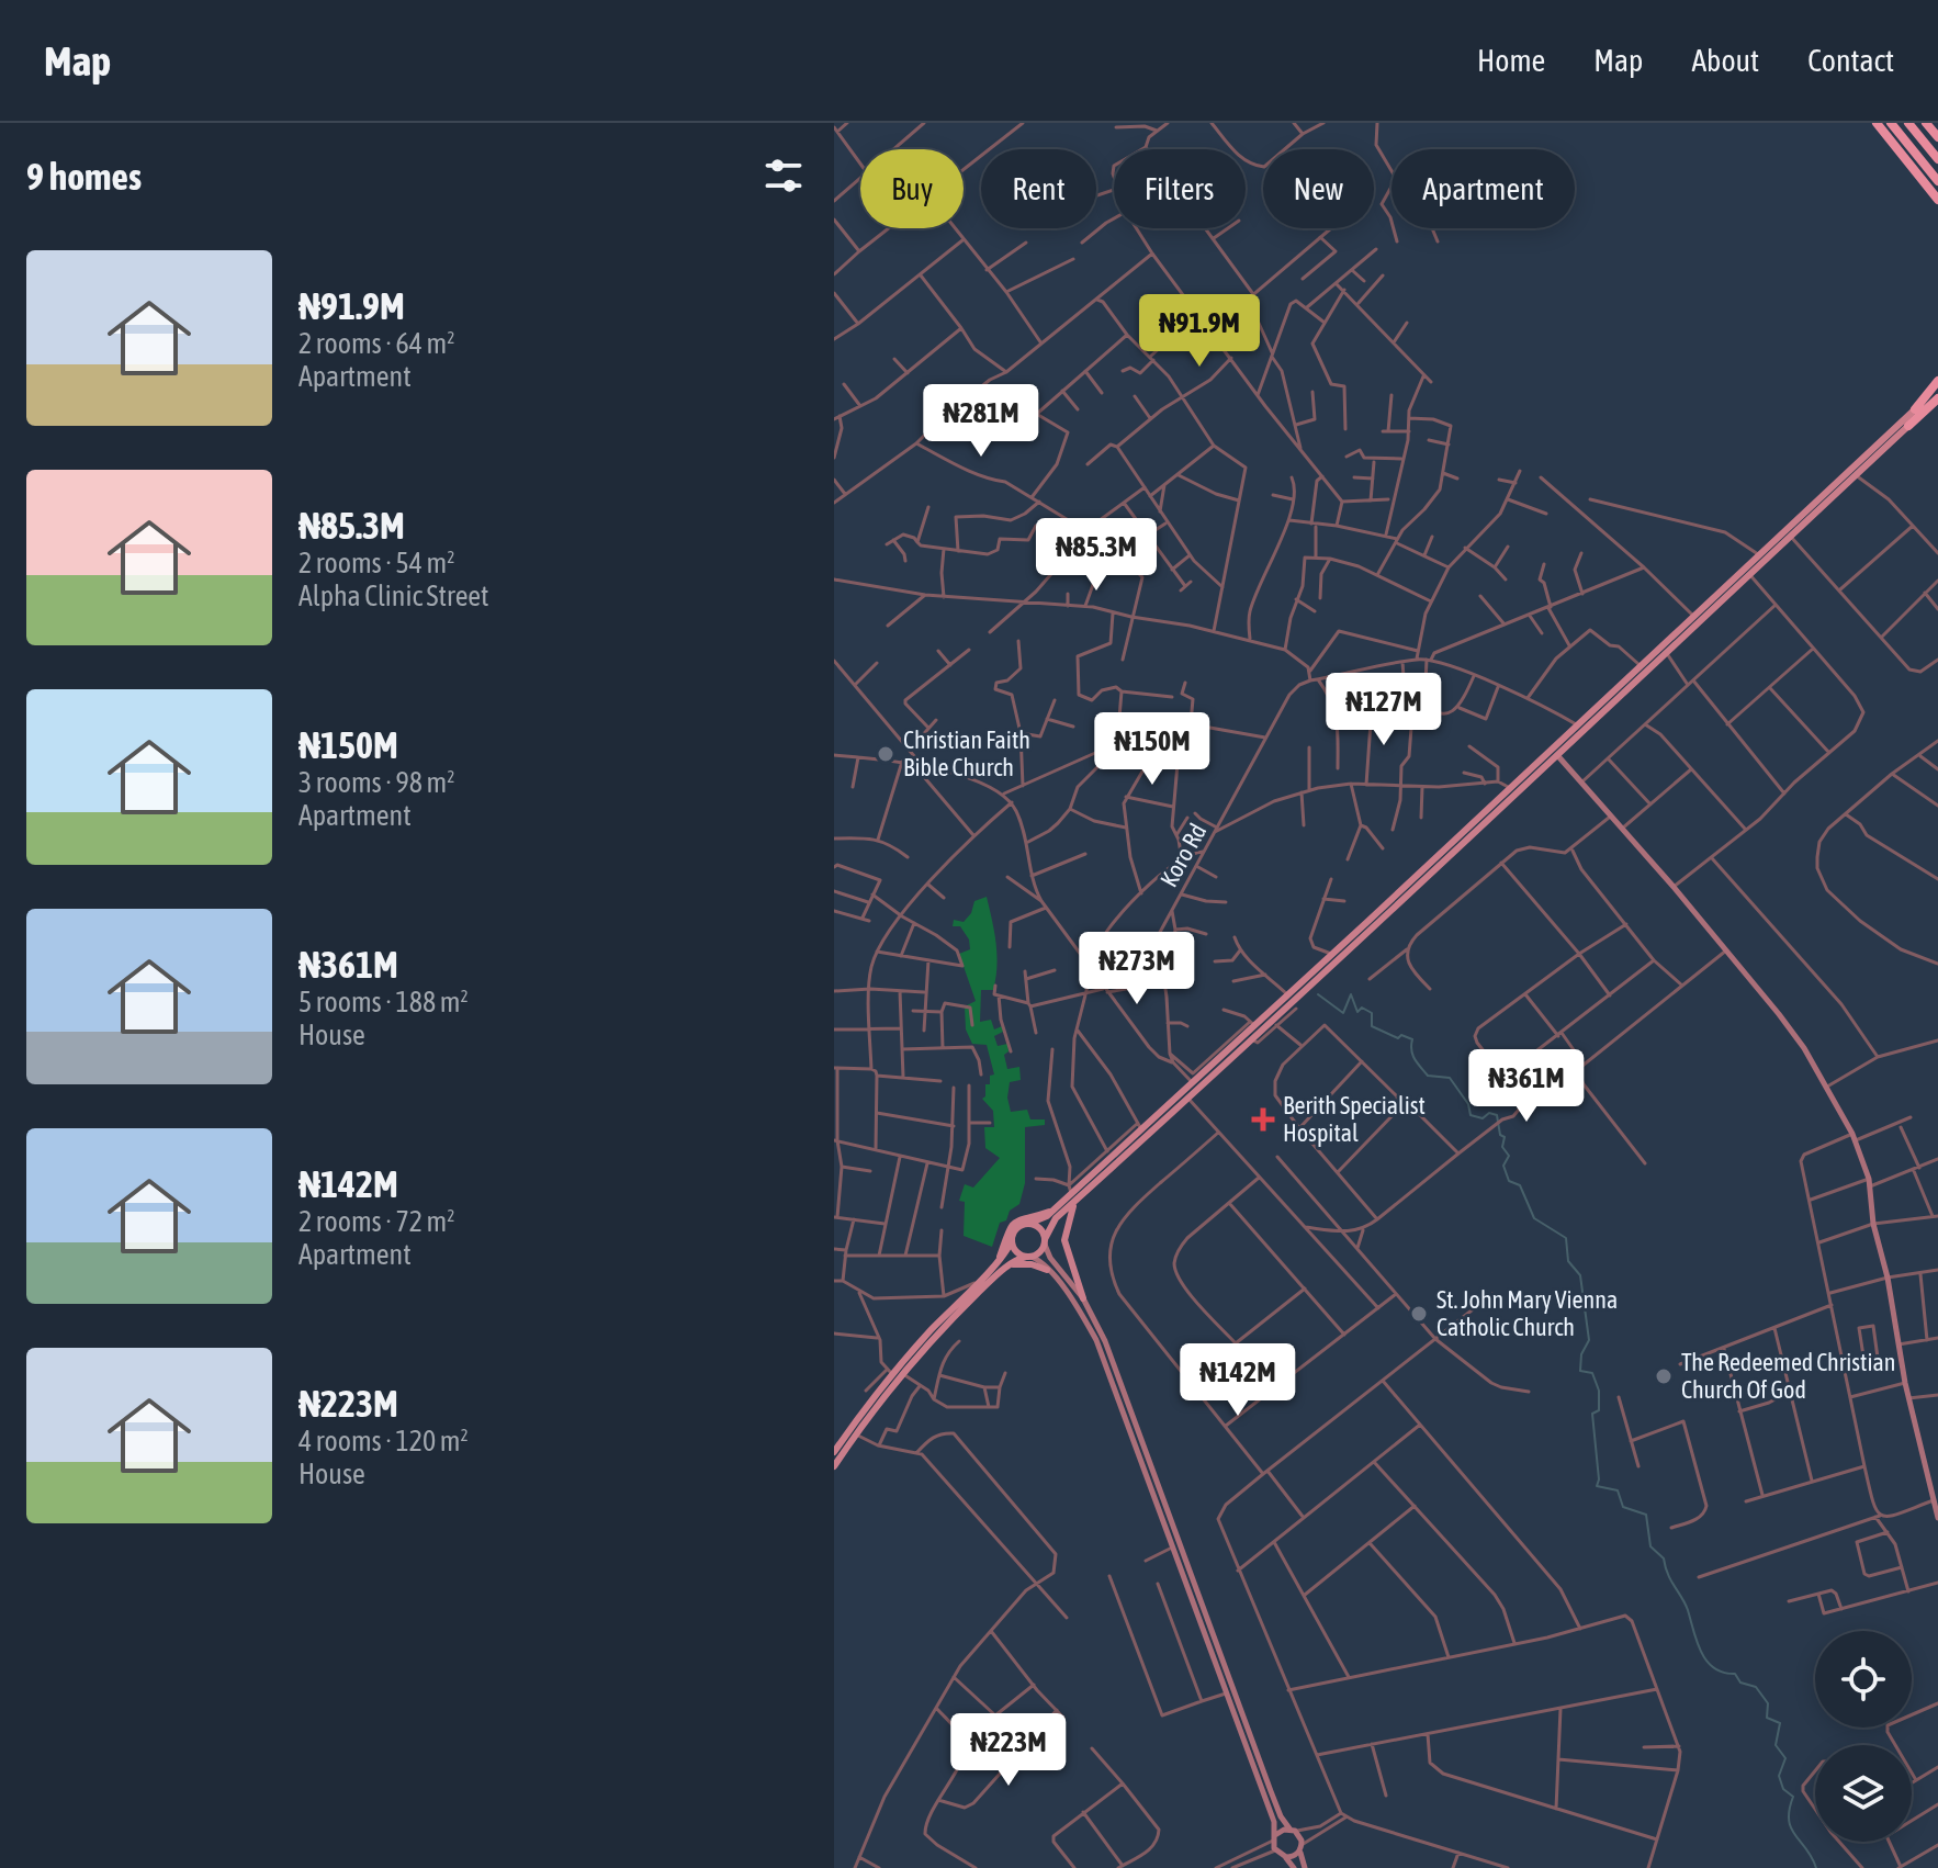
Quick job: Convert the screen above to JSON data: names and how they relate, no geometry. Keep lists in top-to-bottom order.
{
  "streets": {
    "street": ["Koro Rd"]
  },
  "places": {
    "other": ["Christian Faith Bible Church", "St. John Mary Vienna Catholic Church", "The Redeemed Christian Church Of God"],
    "health": ["Berith Specialist Hospital"]
  },
  "page": {
    "header": "Map",
    "nav": [
      "Home",
      "Map",
      "About",
      "Contact"
    ],
    "heading": "9 homes",
    "chip": [
      "Buy",
      "Rent",
      "Filters",
      "New",
      "Apartment"
    ],
    "list": [
      {
        "name": "₦91.9M",
        "note": "2 rooms · 64 m² · Apartment"
      },
      {
        "name": "₦85.3M",
        "note": "2 rooms · 54 m² · Alpha Clinic Street"
      },
      {
        "name": "₦150M",
        "note": "3 rooms · 98 m² · Apartment"
      },
      {
        "name": "₦361M",
        "note": "5 rooms · 188 m² · House"
      },
      {
        "name": "₦142M",
        "note": "2 rooms · 72 m² · Apartment"
      },
      {
        "name": "₦223M",
        "note": "4 rooms · 120 m² · House"
      }
    ],
    "price": [
      "₦91.9M",
      "₦281M",
      "₦85.3M",
      "₦127M",
      "₦150M",
      "₦273M",
      "₦361M",
      "₦142M",
      "₦223M"
    ]
  }
}
